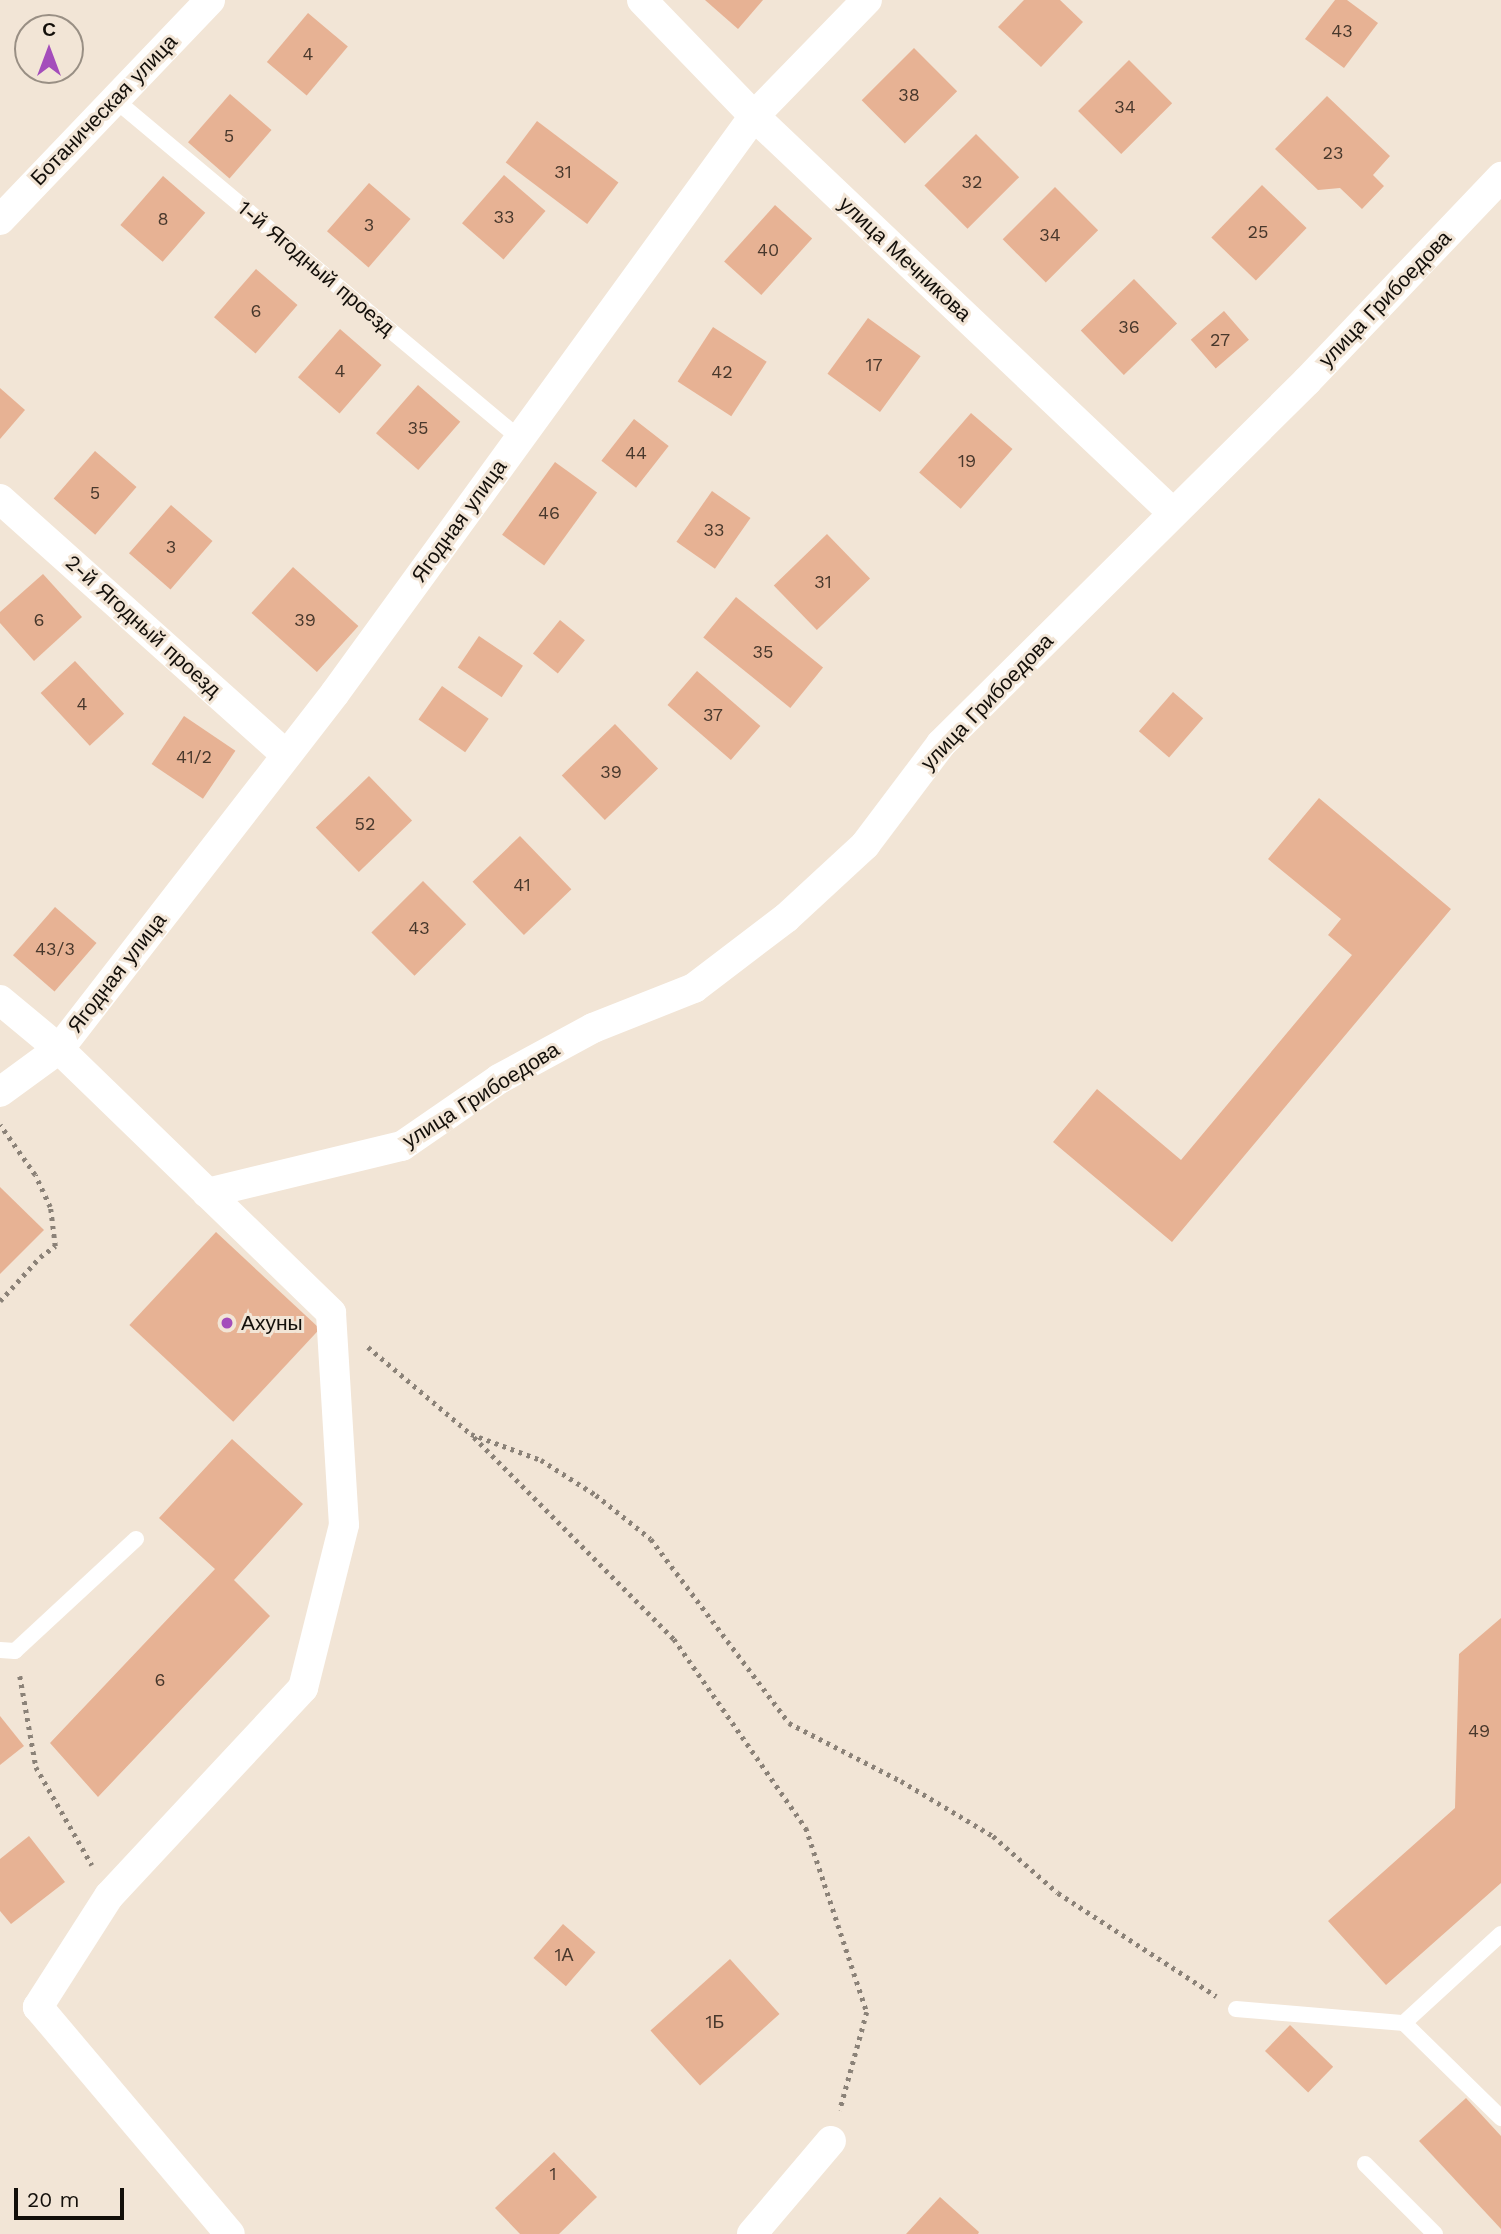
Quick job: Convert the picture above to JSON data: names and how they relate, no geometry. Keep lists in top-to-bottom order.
{
  "streets": {
    "street": [
      "Ботаническая улица",
      "улица Мечникова",
      "улица Грибоедова",
      "Ягодная улица",
      "2-й Ягодный проезд"
    ],
    "lane": ["1-й Ягодный проезд"]
  },
  "crossings": [
    ["Ботаническая улица", "1-й Ягодный проезд"],
    ["улица Мечникова", "улица Грибоедова"],
    ["улица Мечникова", "Ягодная улица"],
    ["1-й Ягодный проезд", "Ягодная улица"],
    ["Ягодная улица", "2-й Ягодный проезд"]
  ],
  "places": ["Ахуны"],
  "house_numbers": [
    "43",
    "4",
    "38",
    "34",
    "5",
    "23",
    "31",
    "32",
    "33",
    "8",
    "3",
    "25",
    "34",
    "40",
    "6",
    "36",
    "27",
    "17",
    "4",
    "42",
    "35",
    "44",
    "19",
    "5",
    "46",
    "33",
    "3",
    "31",
    "6",
    "39",
    "35",
    "4",
    "37",
    "41/2",
    "39",
    "52",
    "41",
    "43",
    "43/3",
    "6",
    "49",
    "1А",
    "1Б",
    "1"
  ],
  "scale_bar": "20 m",
  "north": "top"
}
